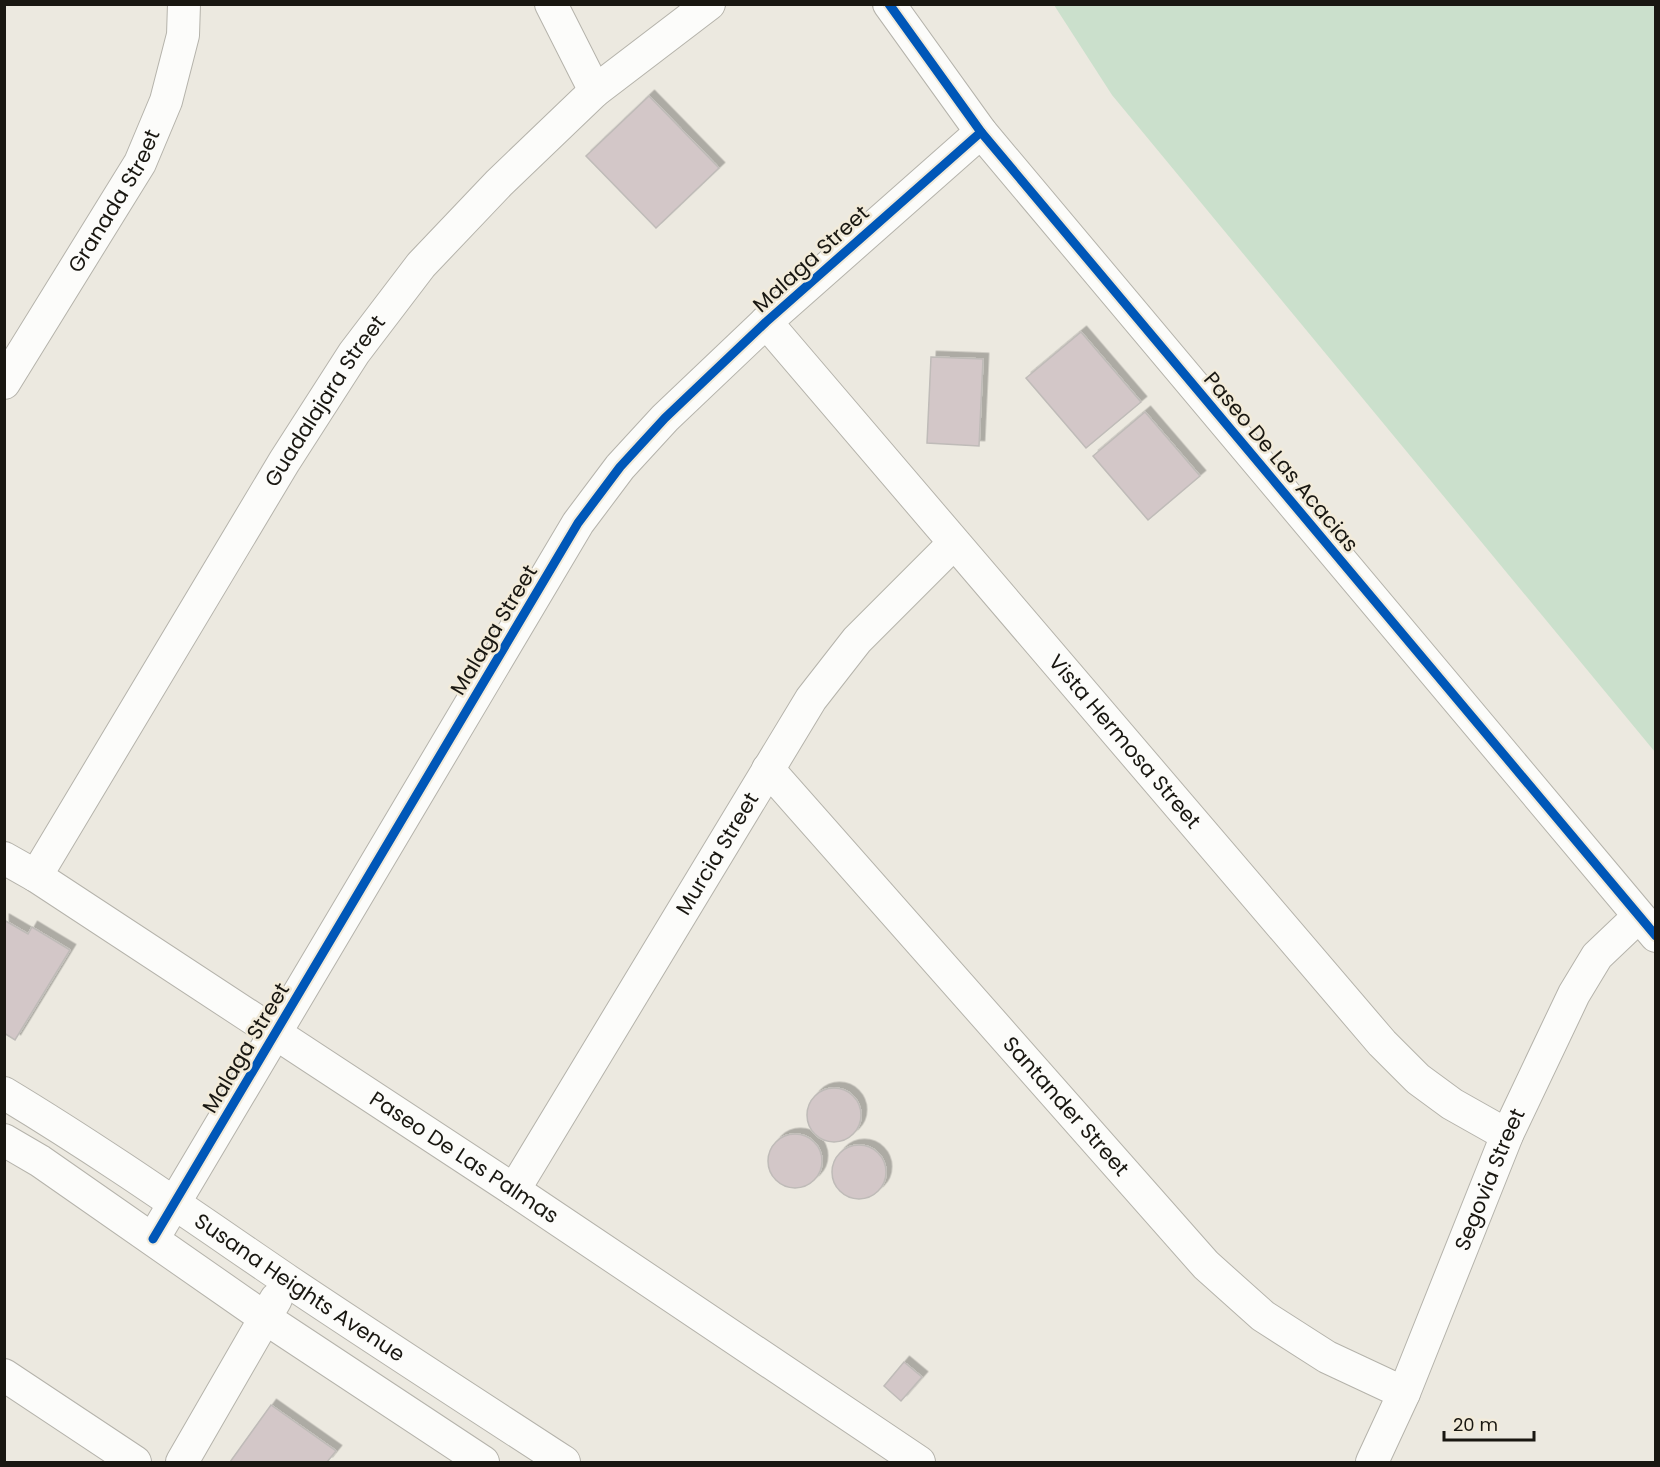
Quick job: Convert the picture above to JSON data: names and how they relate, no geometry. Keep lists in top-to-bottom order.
{
  "streets": {
    "street": [
      "Granada Street",
      "Malaga Street",
      "Guadalajara Street",
      "Paseo De Las Acacias",
      "Vista Hermosa Street",
      "Murcia Street",
      "Santander Street",
      "Paseo De Las Palmas",
      "Segovia Street",
      "Susana Heights Avenue"
    ]
  },
  "crossings": [
    ["Malaga Street", "Paseo De Las Acacias"],
    ["Malaga Street", "Vista Hermosa Street"],
    ["Malaga Street", "Paseo De Las Palmas"],
    ["Malaga Street", "Susana Heights Avenue"],
    ["Guadalajara Street", "Paseo De Las Palmas"],
    ["Paseo De Las Acacias", "Segovia Street"],
    ["Vista Hermosa Street", "Murcia Street"],
    ["Vista Hermosa Street", "Segovia Street"],
    ["Murcia Street", "Santander Street"],
    ["Murcia Street", "Paseo De Las Palmas"],
    ["Santander Street", "Segovia Street"]
  ],
  "scale_bar": "20 m"
}
